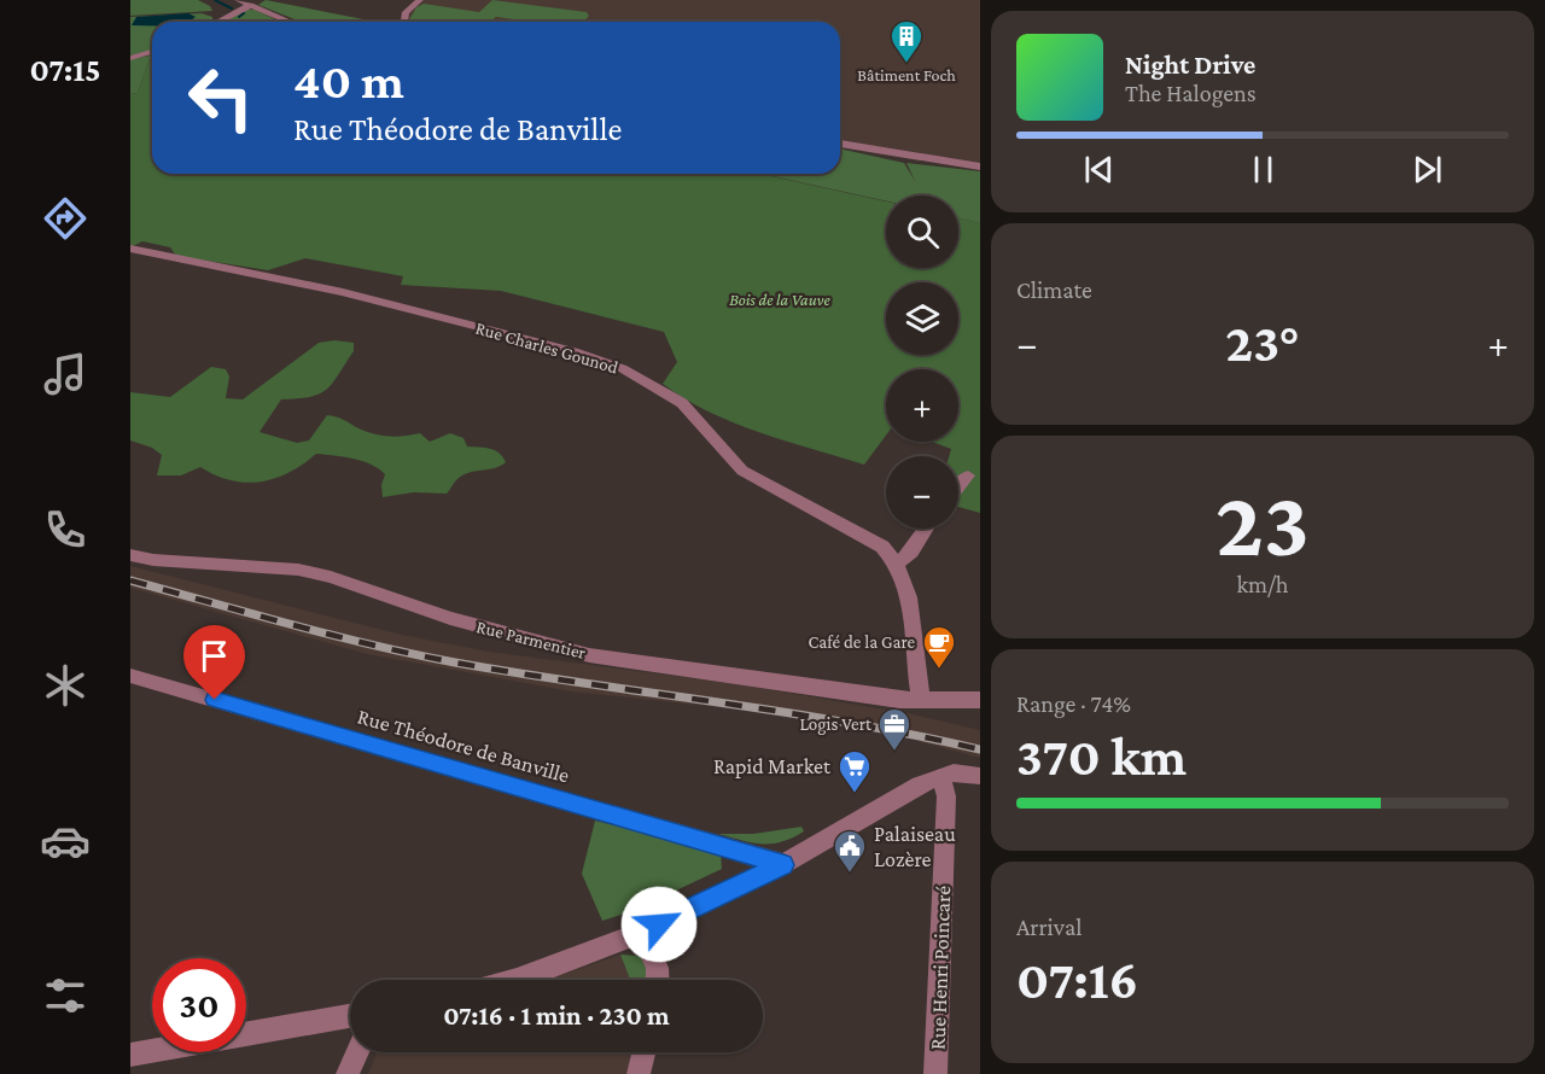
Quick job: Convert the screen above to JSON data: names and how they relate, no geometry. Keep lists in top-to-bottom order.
{
  "streets": {
    "street": [
      "Rue Charles Gounod",
      "Rue Parmentier",
      "Rue Théodore de Banville",
      "Rue Henri Poincaré"
    ]
  },
  "parks": ["Bois de la Vauve"],
  "places": {
    "building": ["Bâtiment Foch"],
    "cafe": ["Café de la Gare"],
    "office": ["Logis Vert"],
    "supermarket": ["Rapid Market"],
    "public building": ["Palaiseau Lozère"]
  },
  "page": {
    "tabs": "07:15",
    "turn": ["40 m", "Rue Théodore de Banville"],
    "song": ["Night Drive", "The Halogens"],
    "map_buttons": ["+", "−"],
    "tile": [
      "Climate",
      ["23", "km/h"],
      ["Range · 74%", "370 km"],
      ["Arrival", "07:16"]
    ],
    "heat": ["−", "23°", "+"],
    "limit": "30",
    "trip": "07:16 · 1 min · 230 m"
  }
}
